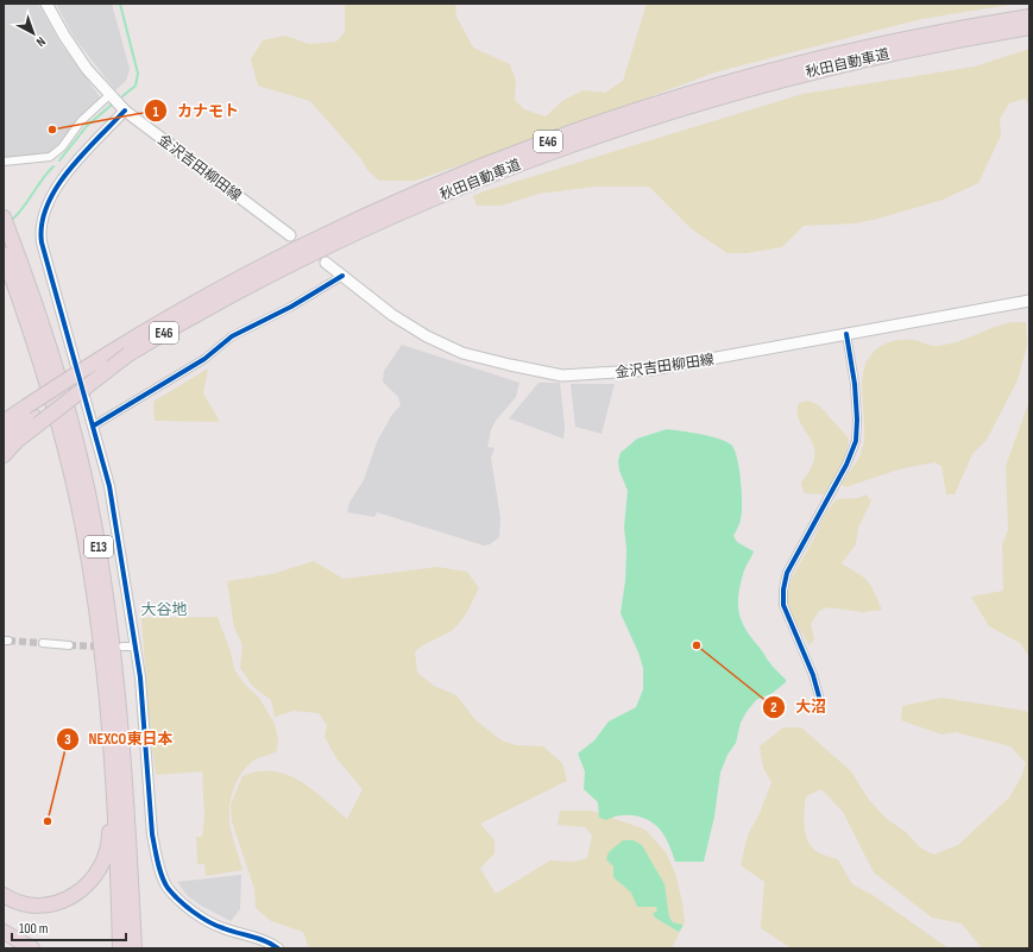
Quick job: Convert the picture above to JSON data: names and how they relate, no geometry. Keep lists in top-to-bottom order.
{
  "streets": {
    "highway": ["秋田自動車道", "E46", "E13"],
    "main road": ["金沢吉田柳田線"]
  },
  "districts": ["大谷地"],
  "places": ["カナモト", "大沼", "NEXCO東日本"],
  "scale_bar": "100 m",
  "north": "bottom right"
}
